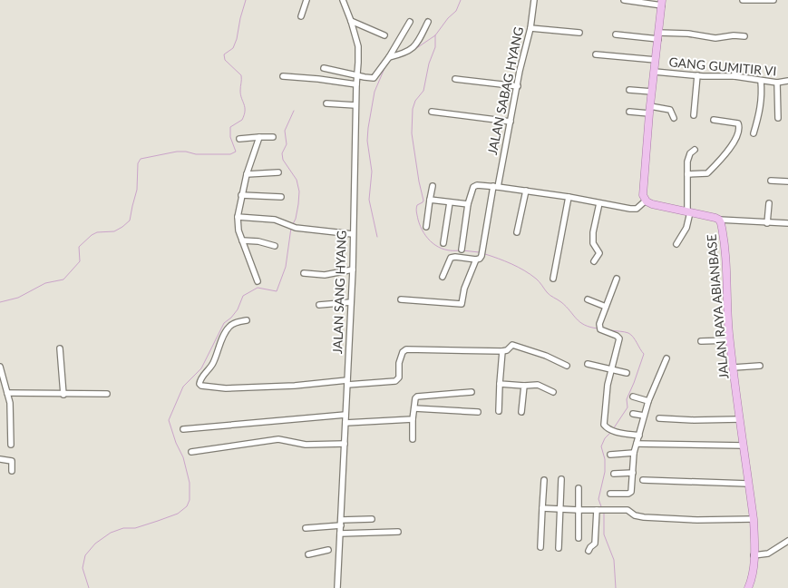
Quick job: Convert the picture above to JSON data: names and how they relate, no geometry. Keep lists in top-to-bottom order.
{
  "streets": {
    "main road": ["JALAN RAYA ABIANBASE"],
    "street": ["GANG GUMITIR VI", "JALAN SABAG HYANG", "JALAN SANG HYANG"]
  }
}
